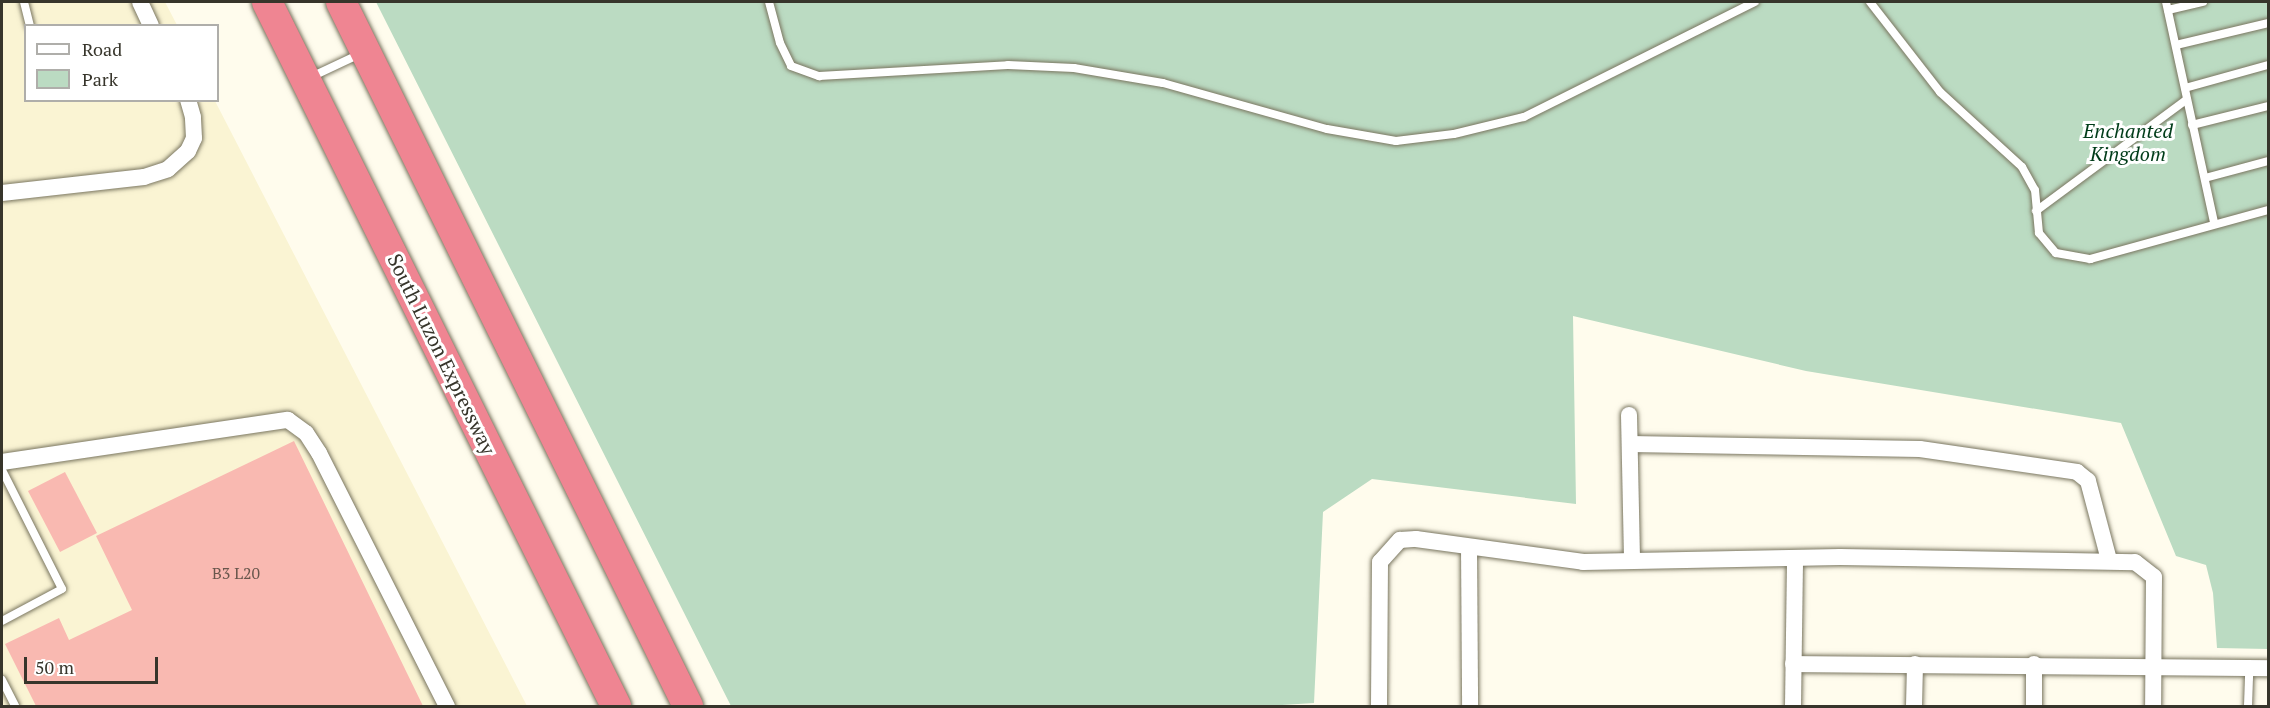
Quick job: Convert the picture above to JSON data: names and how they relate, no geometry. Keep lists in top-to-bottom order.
{
  "streets": {
    "highway": ["South Luzon Expressway"]
  },
  "parks": ["Enchanted Kingdom"],
  "house_numbers": ["B3 L20"],
  "legend": ["Road", "Park"],
  "scale_bar": "50 m"
}
